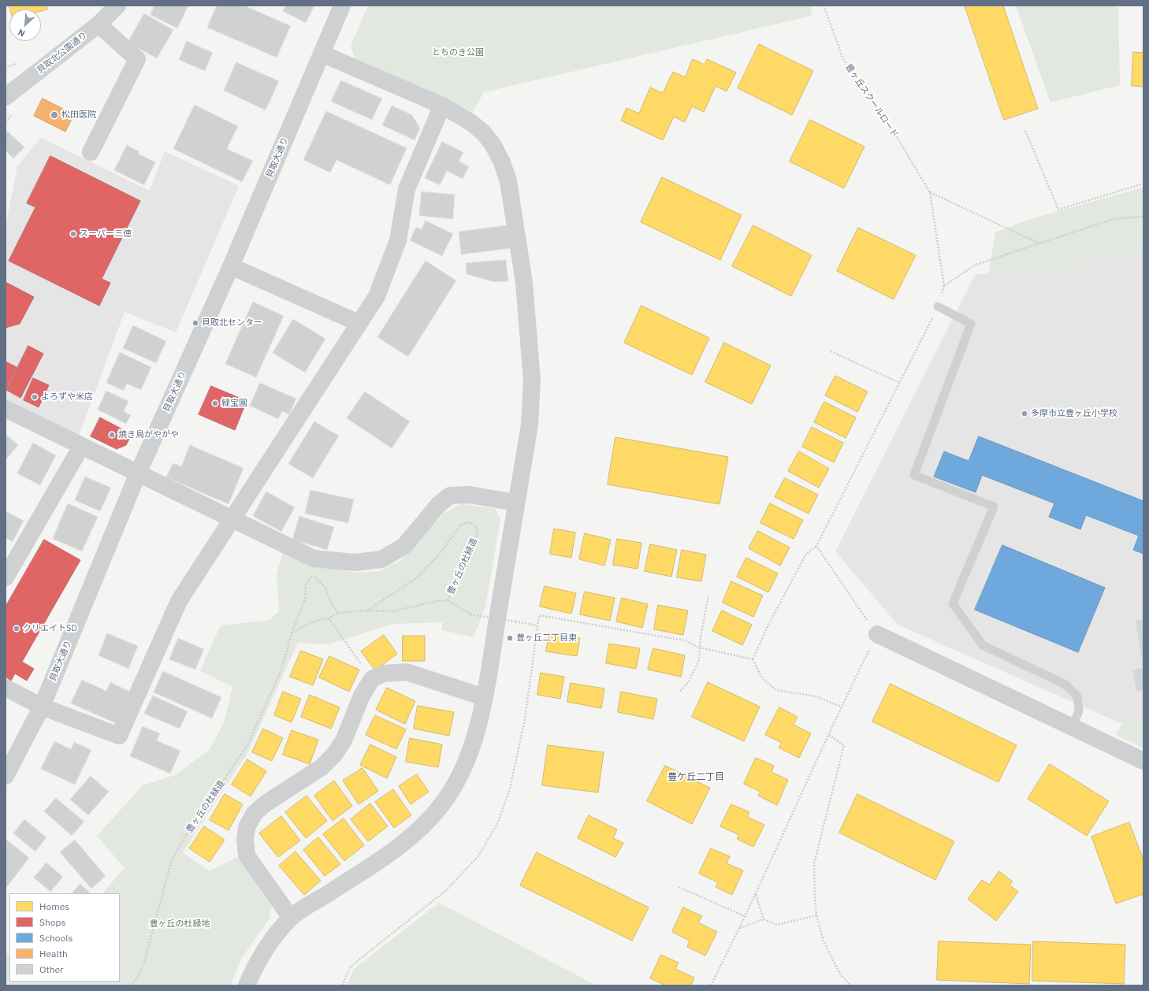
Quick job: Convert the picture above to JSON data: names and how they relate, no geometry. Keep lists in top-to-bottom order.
{
  "streets": {
    "street": ["貝取北公園通り", "貝取大通り"],
    "path": ["豊ヶ丘スクールロード", "豊ヶ丘の杜緑道"]
  },
  "districts": ["豊ケ丘二丁目"],
  "parks": ["とちのき公園", "豊ヶ丘の杜緑地"],
  "places": [
    "松田医院",
    "スーパー三徳",
    "貝取北センター",
    "よろずや米店",
    "緑宝園",
    "多摩市立豊ヶ丘小学校",
    "焼き鳥がやがや",
    "クリエイトSD",
    "豊ヶ丘二丁目東"
  ],
  "legend": [
    "Homes",
    "Shops",
    "Schools",
    "Health",
    "Other"
  ],
  "north": "bottom left"
}
